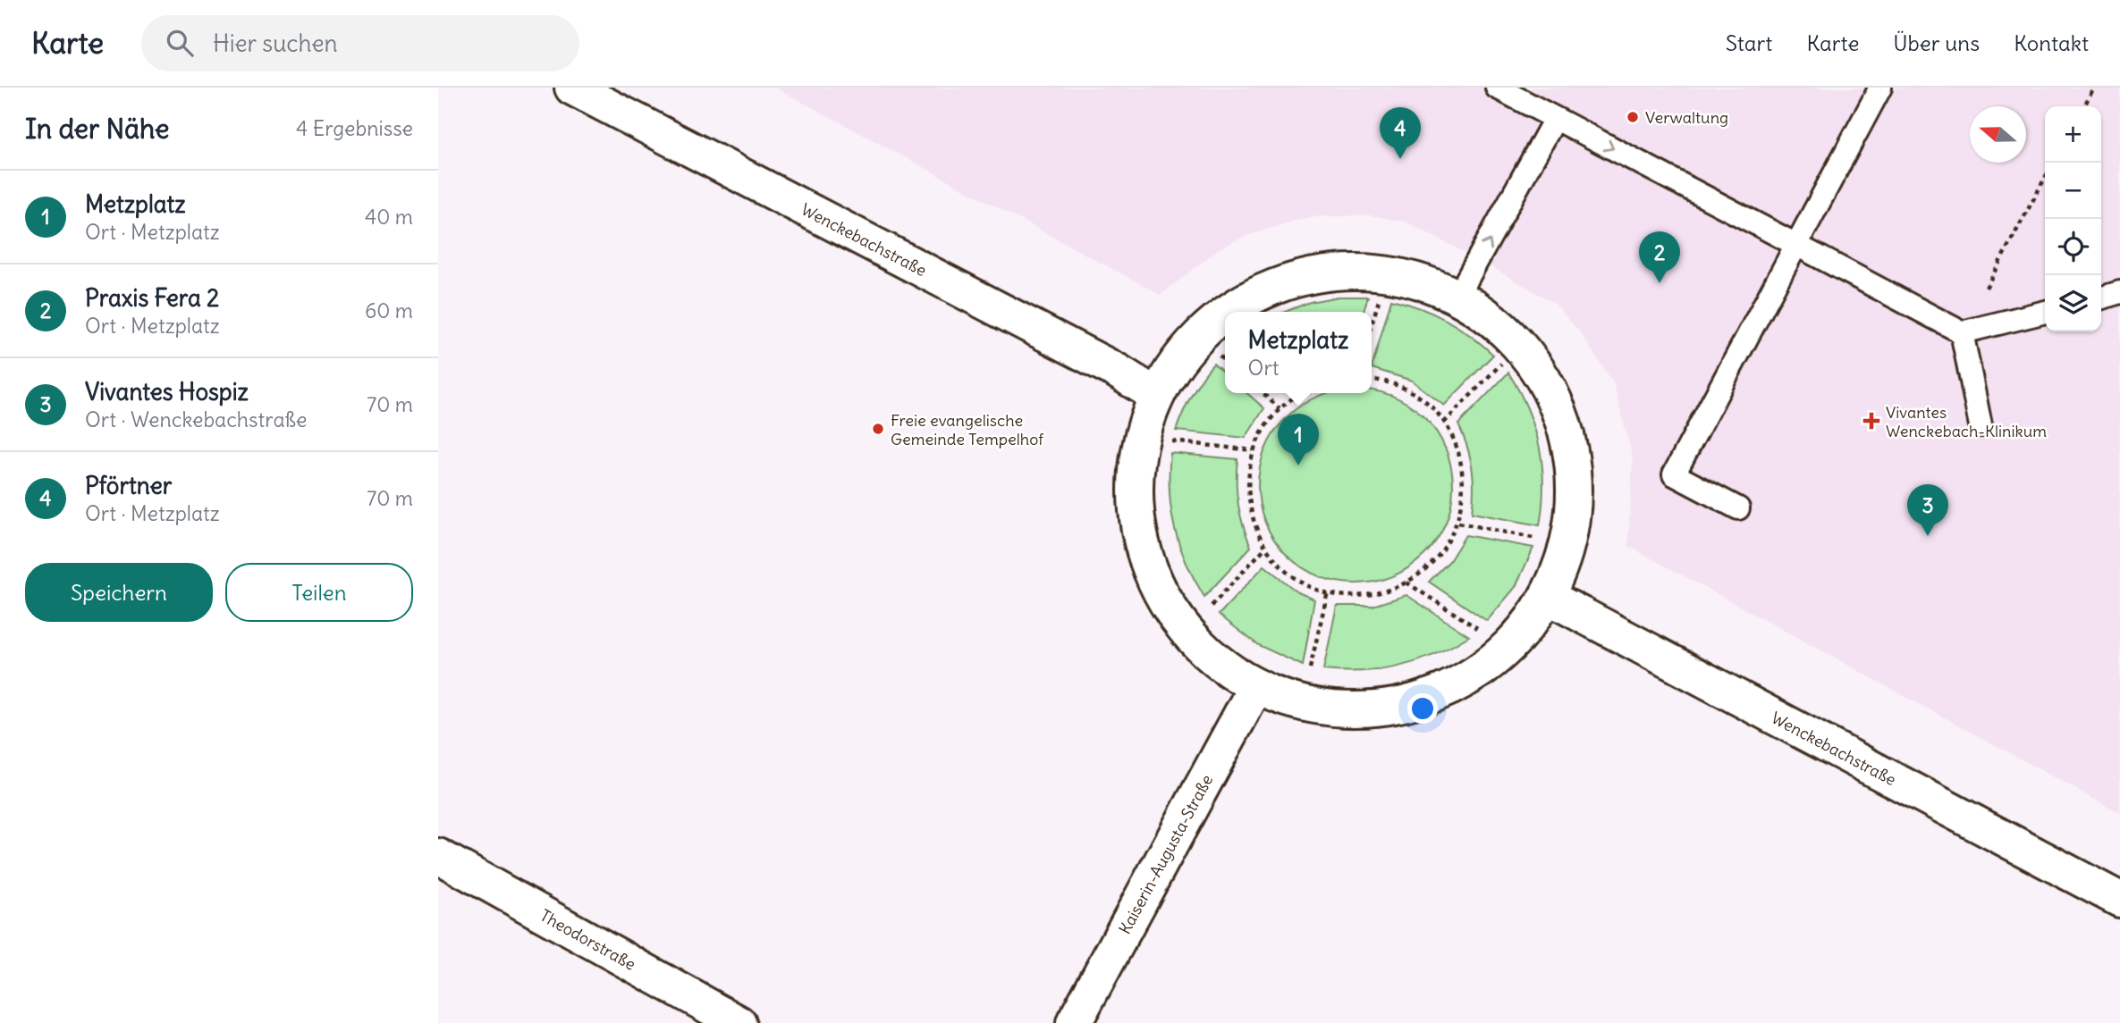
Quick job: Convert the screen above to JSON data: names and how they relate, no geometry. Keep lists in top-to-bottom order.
{
  "streets": {
    "street": ["Wenckebachstraße", "Kaiserin-Augusta-Straße", "Theodorstraße"]
  },
  "places": {
    "other": ["Verwaltung", "Freie evangelische Gemeinde Tempelhof"],
    "health": ["Vivantes Wenckebach-Klinikum"]
  },
  "north": "left",
  "page": {
    "header": "Karte",
    "search": "Hier suchen",
    "nav": [
      "Start",
      "Karte",
      "Über uns",
      "Kontakt"
    ],
    "heading": ["In der Nähe", "4 Ergebnisse"],
    "map_buttons": ["+", "−"],
    "pins": [
      "4",
      "2",
      "1",
      "3"
    ],
    "list": [
      {
        "mark": "1",
        "name": "Metzplatz",
        "note": "Ort · Metzplatz",
        "value": "40 m"
      },
      {
        "mark": "2",
        "name": "Praxis Fera 2",
        "note": "Ort · Metzplatz",
        "value": "60 m"
      },
      {
        "mark": "3",
        "name": "Vivantes Hospiz",
        "note": "Ort · Wenckebachstraße",
        "value": "70 m"
      },
      {
        "mark": "4",
        "name": "Pförtner",
        "note": "Ort · Metzplatz",
        "value": "70 m"
      }
    ],
    "popup": ["Metzplatz", "Ort"],
    "buttons": ["Speichern", "Teilen"]
  }
}
